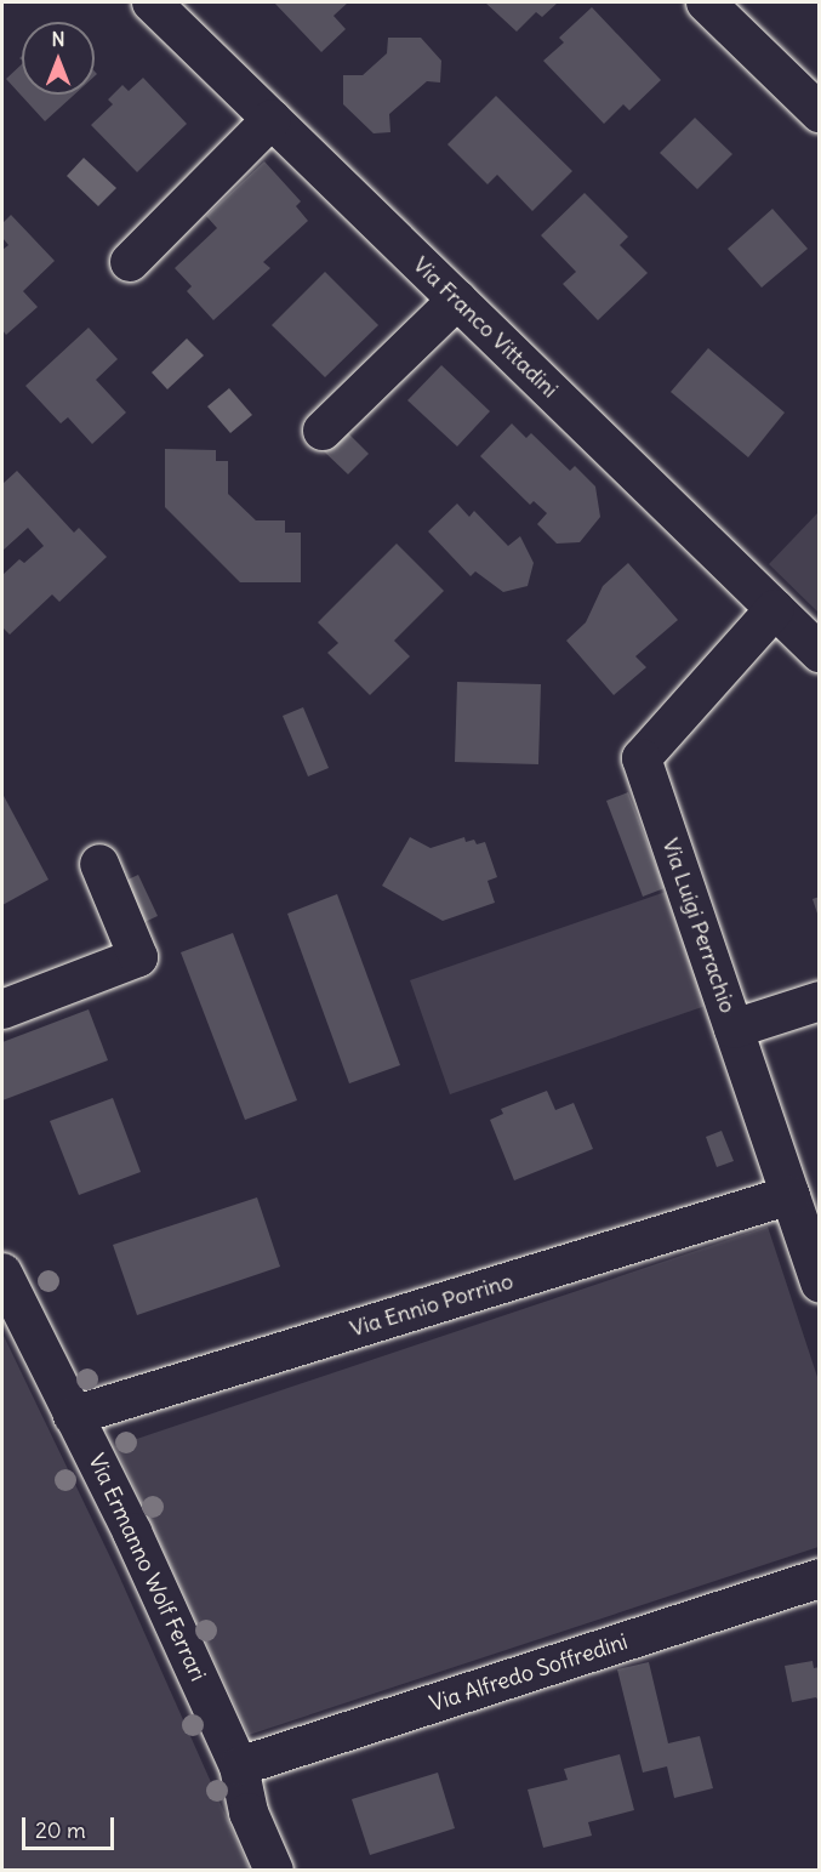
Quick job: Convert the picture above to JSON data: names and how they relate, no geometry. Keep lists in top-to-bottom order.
{
  "streets": {
    "street": [
      "Via Franco Vittadini",
      "Via Luigi Perrachio",
      "Via Ennio Porrino",
      "Via Ermanno Wolf Ferrari",
      "Via Alfredo Soffredini"
    ]
  },
  "crossings": [
    ["Via Franco Vittadini", "Via Luigi Perrachio"],
    ["Via Luigi Perrachio", "Via Ennio Porrino"],
    ["Via Ennio Porrino", "Via Ermanno Wolf Ferrari"],
    ["Via Ermanno Wolf Ferrari", "Via Alfredo Soffredini"]
  ],
  "scale_bar": "20 m",
  "north": "top"
}
